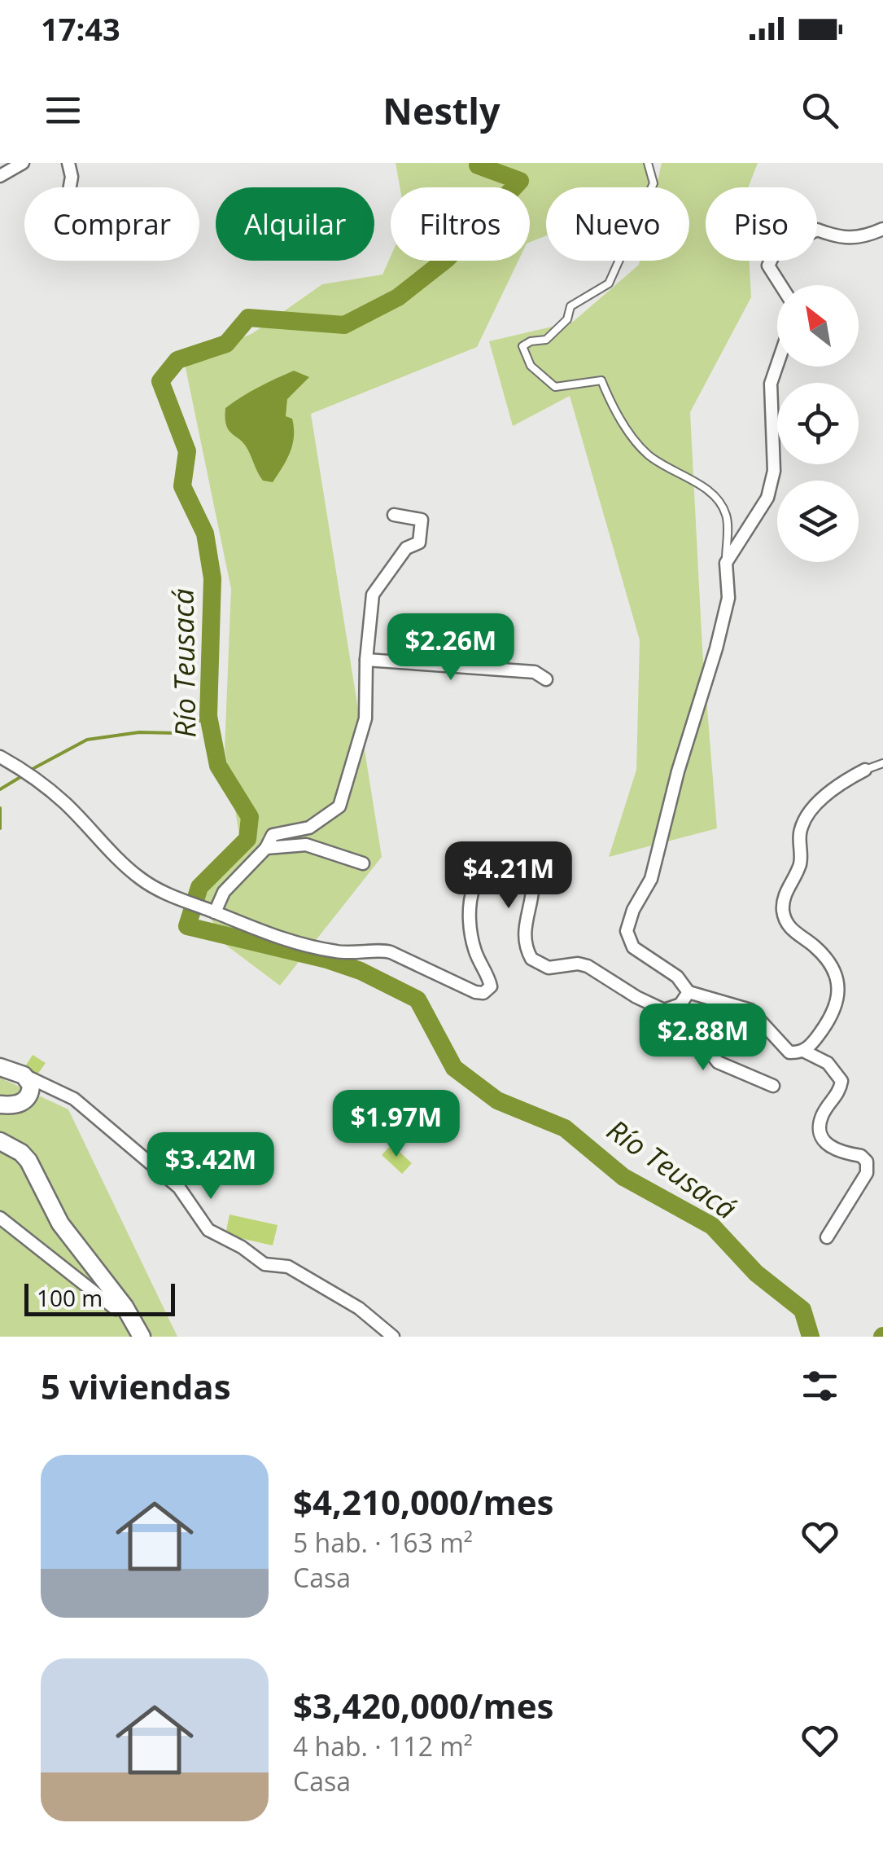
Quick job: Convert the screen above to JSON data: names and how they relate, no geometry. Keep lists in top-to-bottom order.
{
  "water": ["Río Teusacá"],
  "scale_bar": "100 m",
  "north": "top left",
  "page": {
    "status": "17:43",
    "header": "Nestly",
    "chip": [
      "Comprar",
      "Alquilar",
      "Filtros",
      "Nuevo",
      "Piso"
    ],
    "price": [
      "$2.26M",
      "$4.21M",
      "$2.88M",
      "$1.97M",
      "$3.42M"
    ],
    "scale": "100 m",
    "heading": "5 viviendas",
    "list": [
      {
        "name": "$4,210,000/mes",
        "note": "5 hab. · 163 m² · Casa"
      },
      {
        "name": "$3,420,000/mes",
        "note": "4 hab. · 112 m² · Casa"
      }
    ]
  }
}
